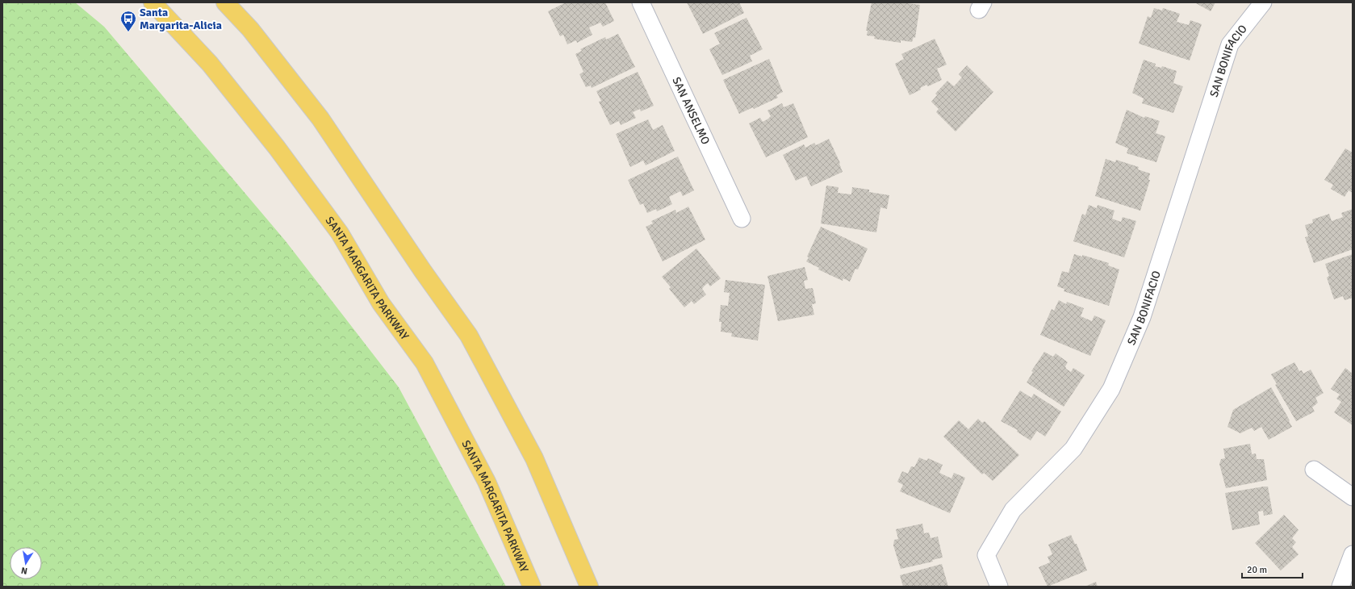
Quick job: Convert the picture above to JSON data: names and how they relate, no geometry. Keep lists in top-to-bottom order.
{
  "streets": {
    "main road": ["SANTA MARGARITA PARKWAY"],
    "street": ["SAN BONIFACIO", "SAN ANSELMO"]
  },
  "places": {
    "bus stop": ["Santa Margarita-Alicia"]
  },
  "scale_bar": "20 m",
  "north": "bottom"
}
